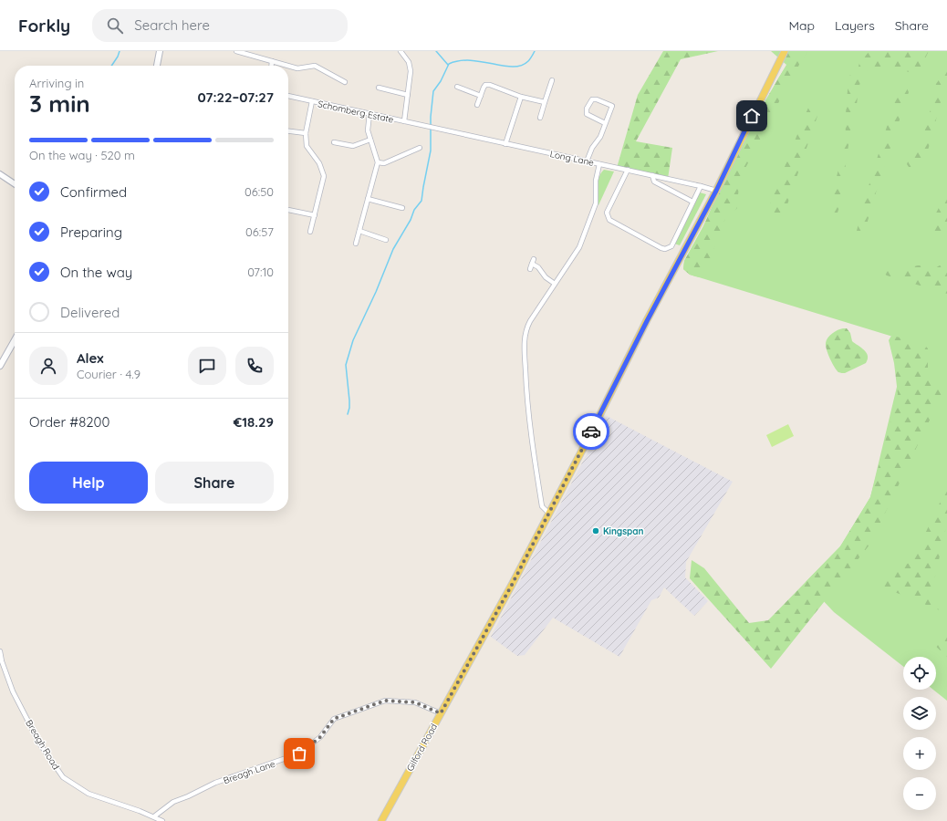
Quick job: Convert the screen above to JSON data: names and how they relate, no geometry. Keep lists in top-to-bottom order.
{
  "streets": {
    "main road": ["Gilford Road"],
    "street": [
      "Schomberg Estate",
      "Long Lane",
      "Breagh Road",
      "Breagh Lane"
    ]
  },
  "crossings": [
    ["Schomberg Estate", "Long Lane"],
    ["Long Lane", "Gilford Road"],
    ["Breagh Road", "Breagh Lane"],
    ["Gilford Road", "Breagh Lane"]
  ],
  "places": ["Kingspan"],
  "page": {
    "header": "Forkly",
    "search": "Search here",
    "nav": ["Map", "Layers", "Share"],
    "heading": ["3 min", "Arriving in", "07:22–07:27"],
    "panel": [
      "Alex",
      "Courier · 4.9",
      "Order #8200",
      "€18.29"
    ],
    "bar": "On the way · 520 m",
    "list": [
      ["Confirmed", "06:50"],
      ["Preparing", "06:57"],
      ["On the way", "07:10"],
      "Delivered"
    ],
    "buttons": ["Help", "Share"],
    "map_buttons": ["+", "−"]
  }
}
